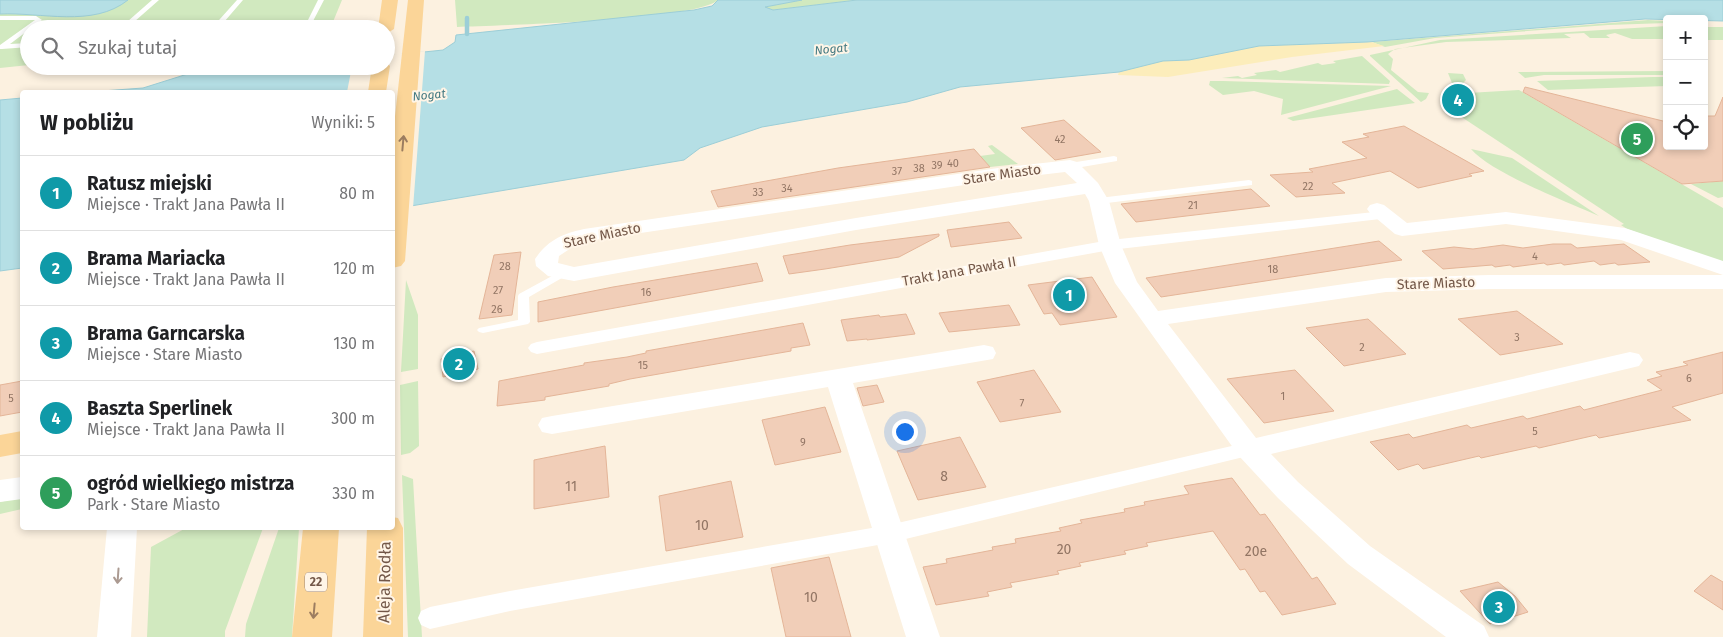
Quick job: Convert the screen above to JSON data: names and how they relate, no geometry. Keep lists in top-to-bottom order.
{
  "streets": {
    "main road": ["22", "Aleja Rodła"],
    "street": ["Stare Miasto", "Trakt Jana Pawła II"]
  },
  "water": ["Nogat"],
  "house_numbers": [
    "42",
    "40",
    "39",
    "38",
    "37",
    "22",
    "34",
    "33",
    "21",
    "4",
    "28",
    "18",
    "27",
    "16",
    "26",
    "3",
    "2",
    "15",
    "6",
    "1",
    "5",
    "7",
    "5",
    "9",
    "8",
    "11",
    "10",
    "20",
    "20e",
    "10"
  ],
  "page": {
    "map_buttons": ["+", "−"],
    "search": "Szukaj tutaj",
    "pins": [
      "4",
      "5",
      "1",
      "2",
      "3"
    ],
    "heading": ["W pobliżu", "Wyniki: 5"],
    "list": [
      {
        "mark": "1",
        "name": "Ratusz miejski",
        "note": "Miejsce · Trakt Jana Pawła II",
        "value": "80 m"
      },
      {
        "mark": "2",
        "name": "Brama Mariacka",
        "note": "Miejsce · Trakt Jana Pawła II",
        "value": "120 m"
      },
      {
        "mark": "3",
        "name": "Brama Garncarska",
        "note": "Miejsce · Stare Miasto",
        "value": "130 m"
      },
      {
        "mark": "4",
        "name": "Baszta Sperlinek",
        "note": "Miejsce · Trakt Jana Pawła II",
        "value": "300 m"
      },
      {
        "mark": "5",
        "name": "ogród wielkiego mistrza",
        "note": "Park · Stare Miasto",
        "value": "330 m"
      }
    ]
  }
}
